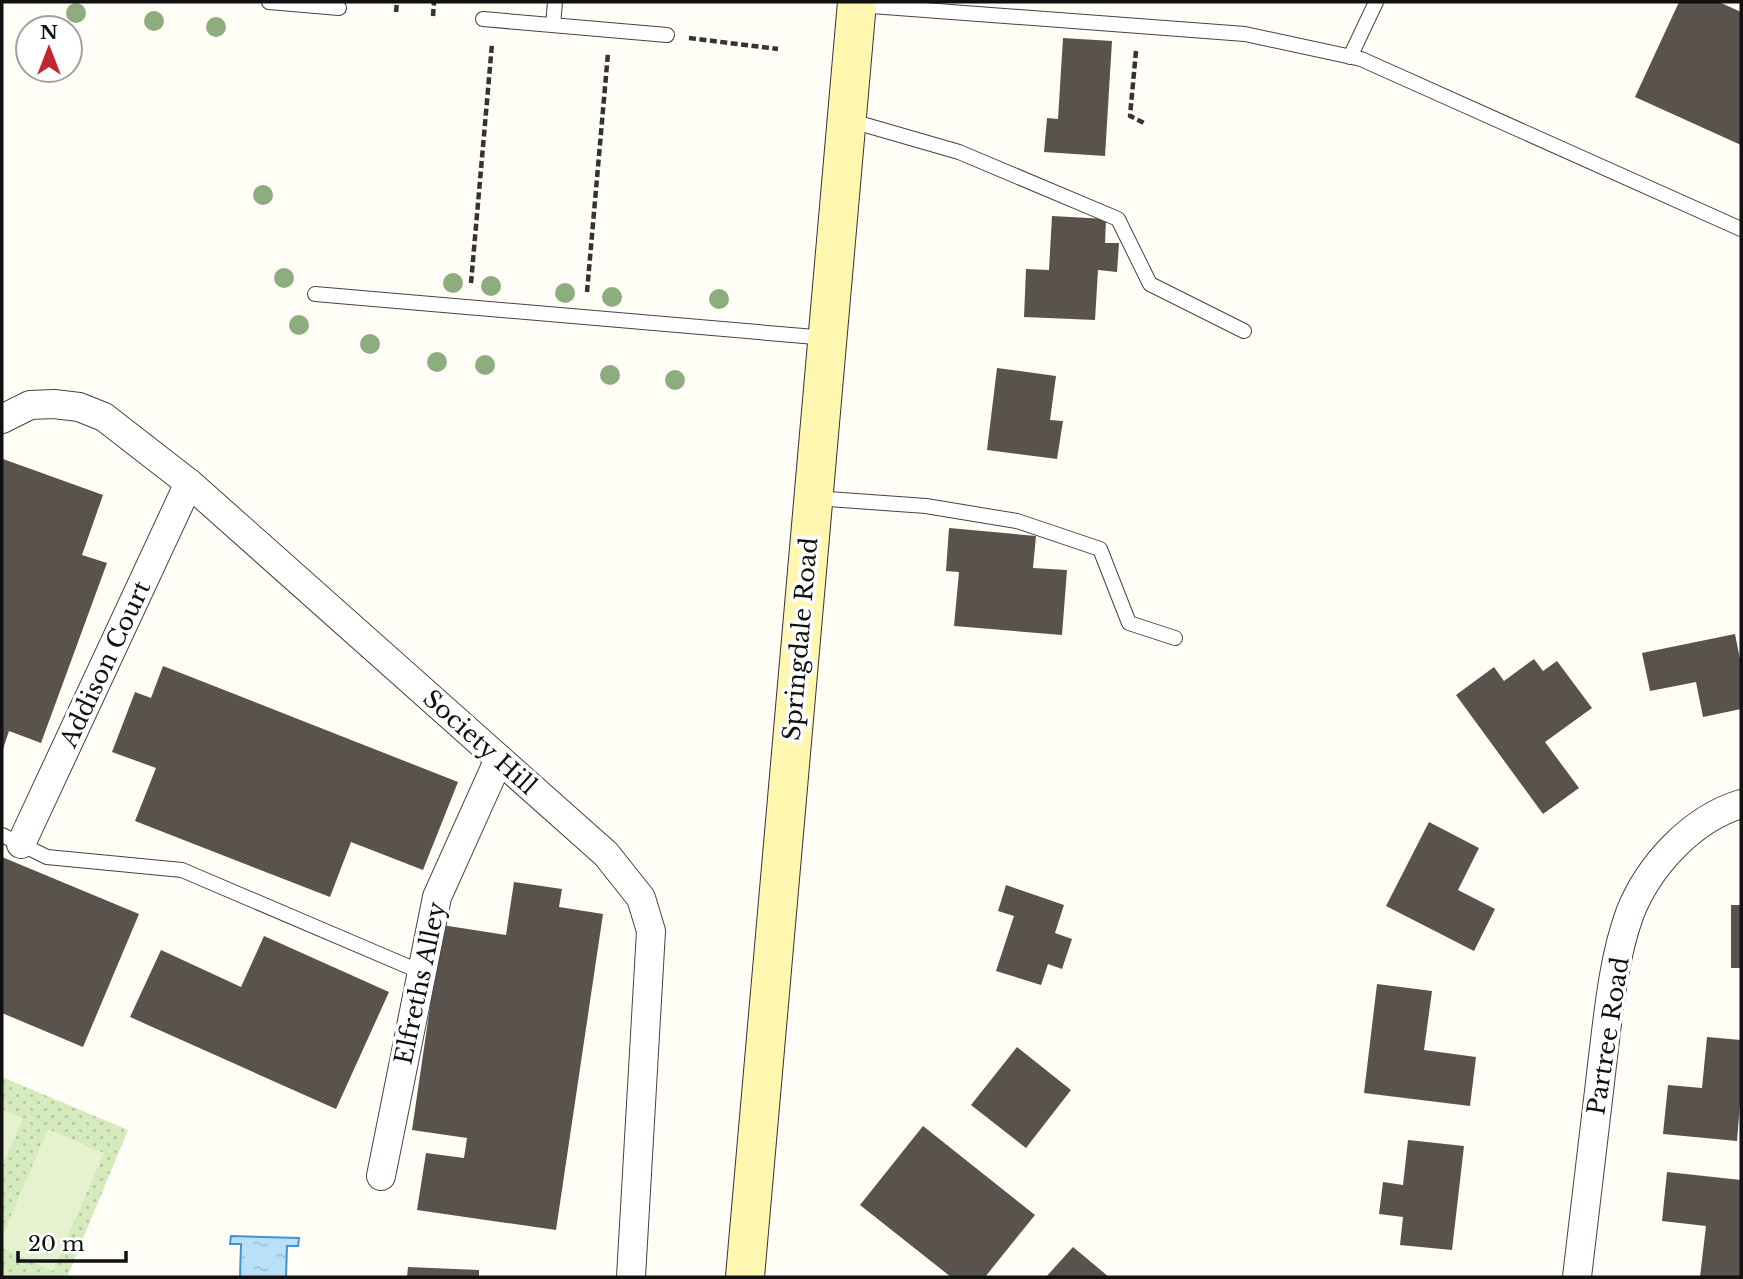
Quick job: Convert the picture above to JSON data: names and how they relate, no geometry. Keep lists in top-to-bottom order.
{
  "streets": {
    "main road": ["Springdale Road"],
    "street": [
      "Addison Court",
      "Society Hill",
      "Elfreths Alley",
      "Partree Road"
    ]
  },
  "crossings": [
    ["Addison Court", "Society Hill"],
    ["Society Hill", "Elfreths Alley"]
  ],
  "scale_bar": "20 m",
  "north": "top"
}
